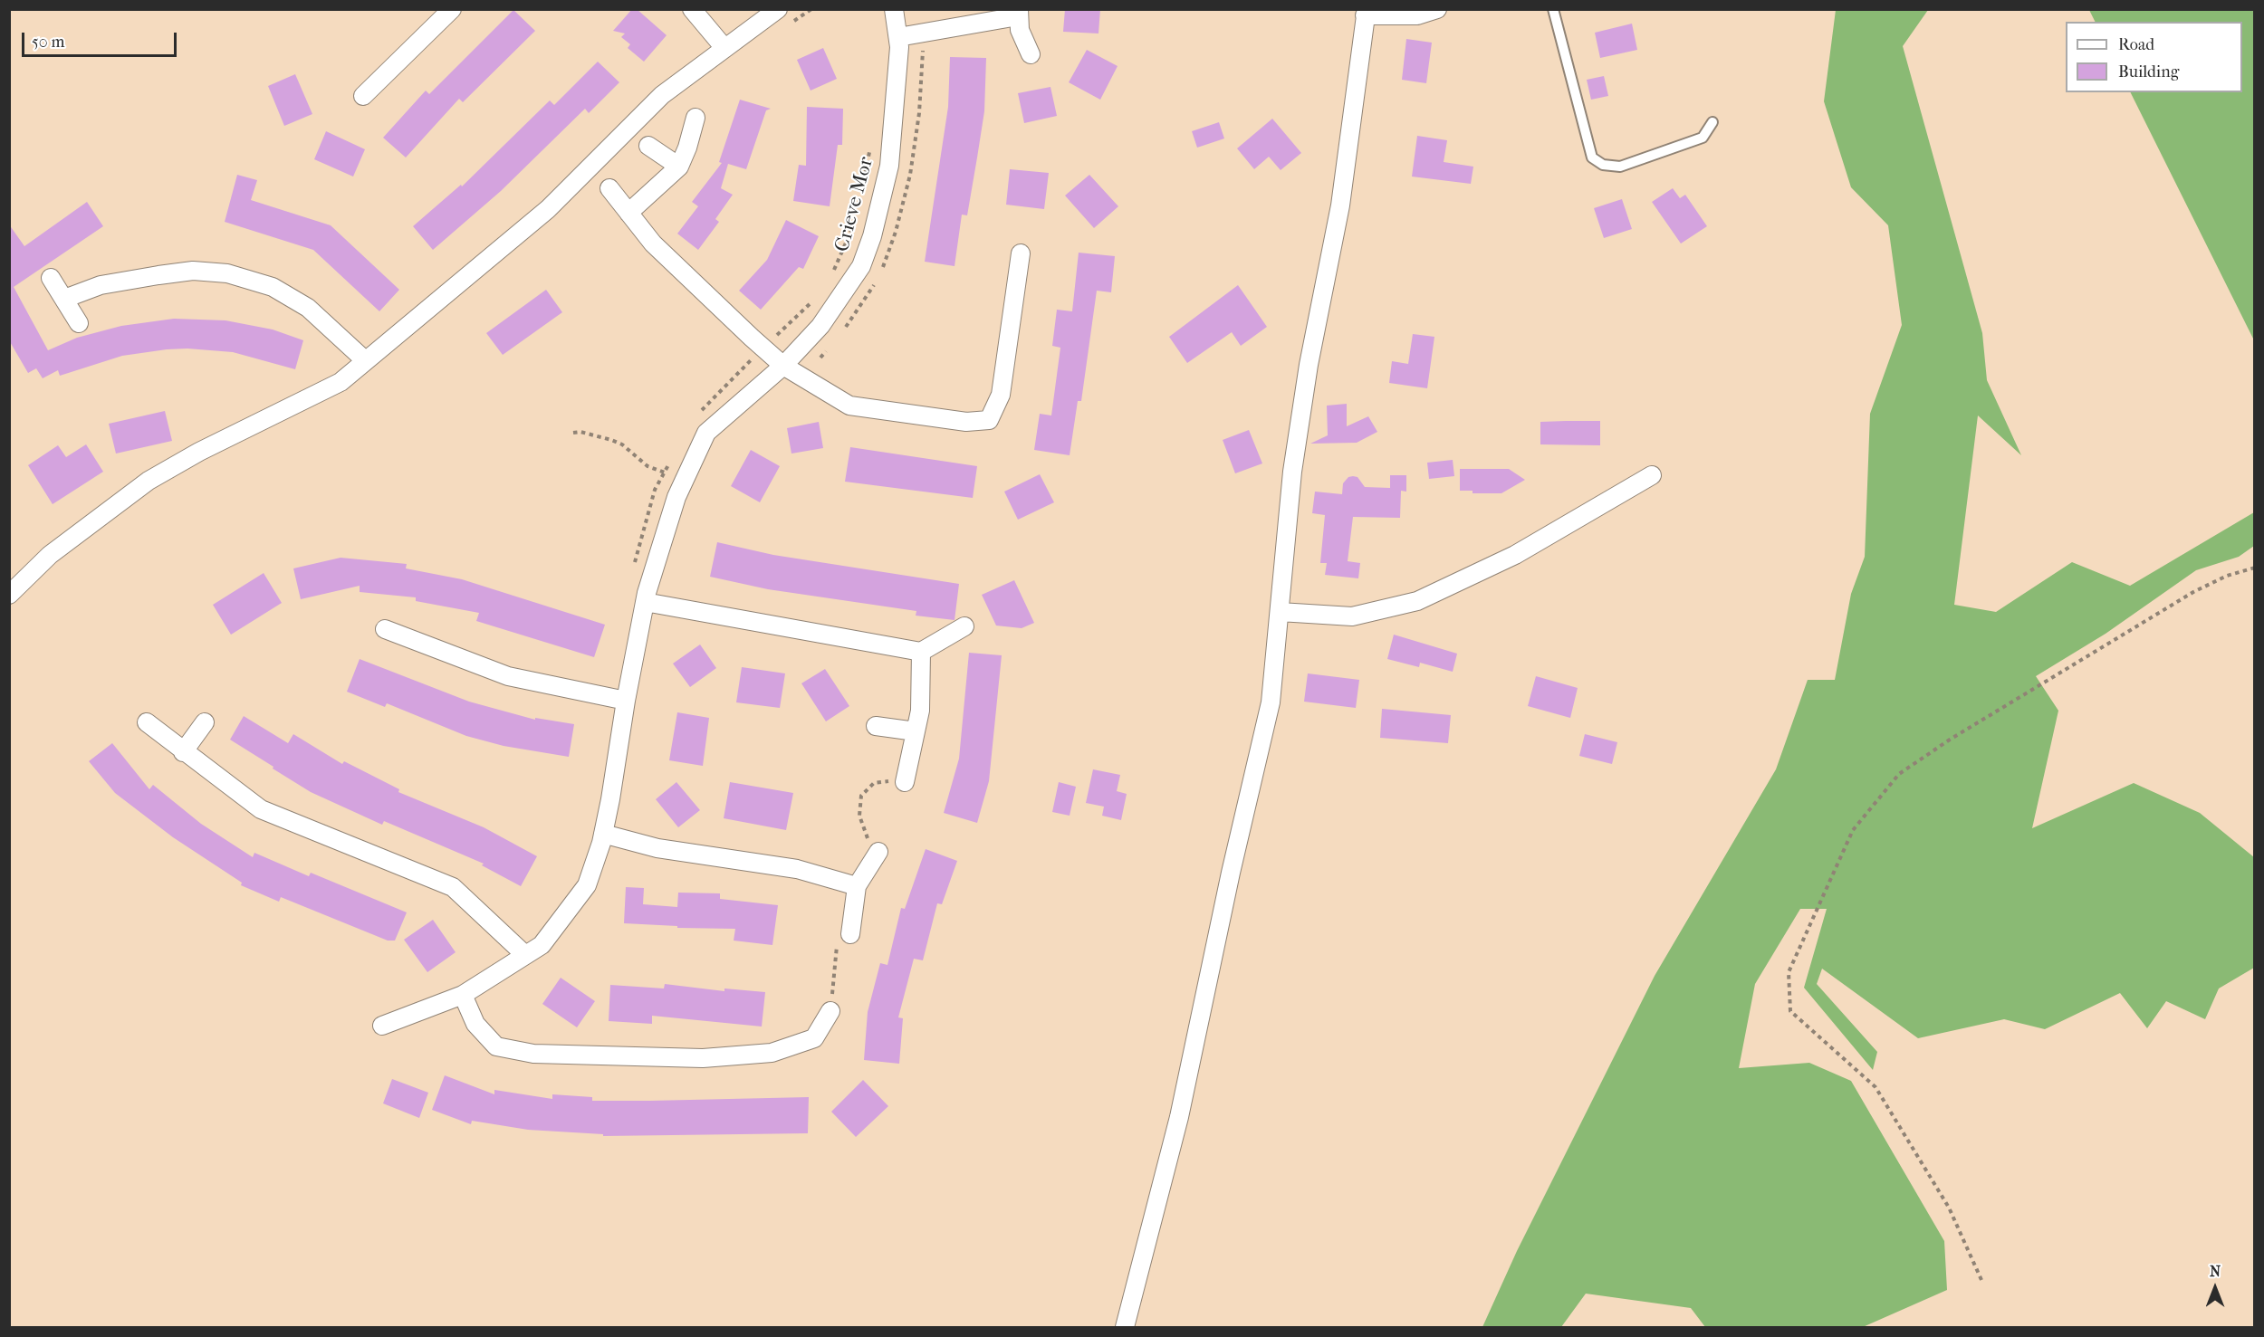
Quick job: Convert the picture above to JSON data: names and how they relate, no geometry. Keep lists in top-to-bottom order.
{
  "streets": {
    "street": ["Crieve Mor"]
  },
  "legend": ["Road", "Building"],
  "scale_bar": "50 m",
  "north": "top"
}
